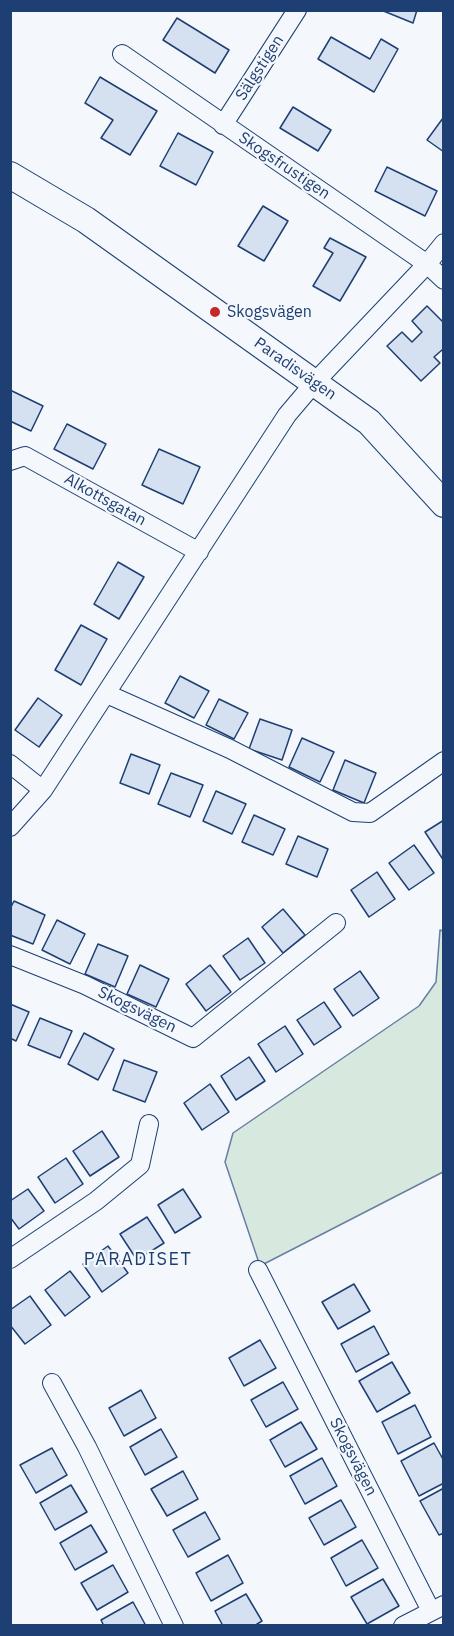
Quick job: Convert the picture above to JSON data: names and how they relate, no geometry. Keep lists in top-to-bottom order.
{
  "streets": {
    "street": [
      "Sälgstigen",
      "Skogsfrustigen",
      "Paradisvägen",
      "Alkottsgatan",
      "Skogsvägen"
    ]
  },
  "crossings": [
    ["Sälgstigen", "Skogsfrustigen"]
  ],
  "districts": ["PARADISET"],
  "places": ["Skogsvägen"]
}
